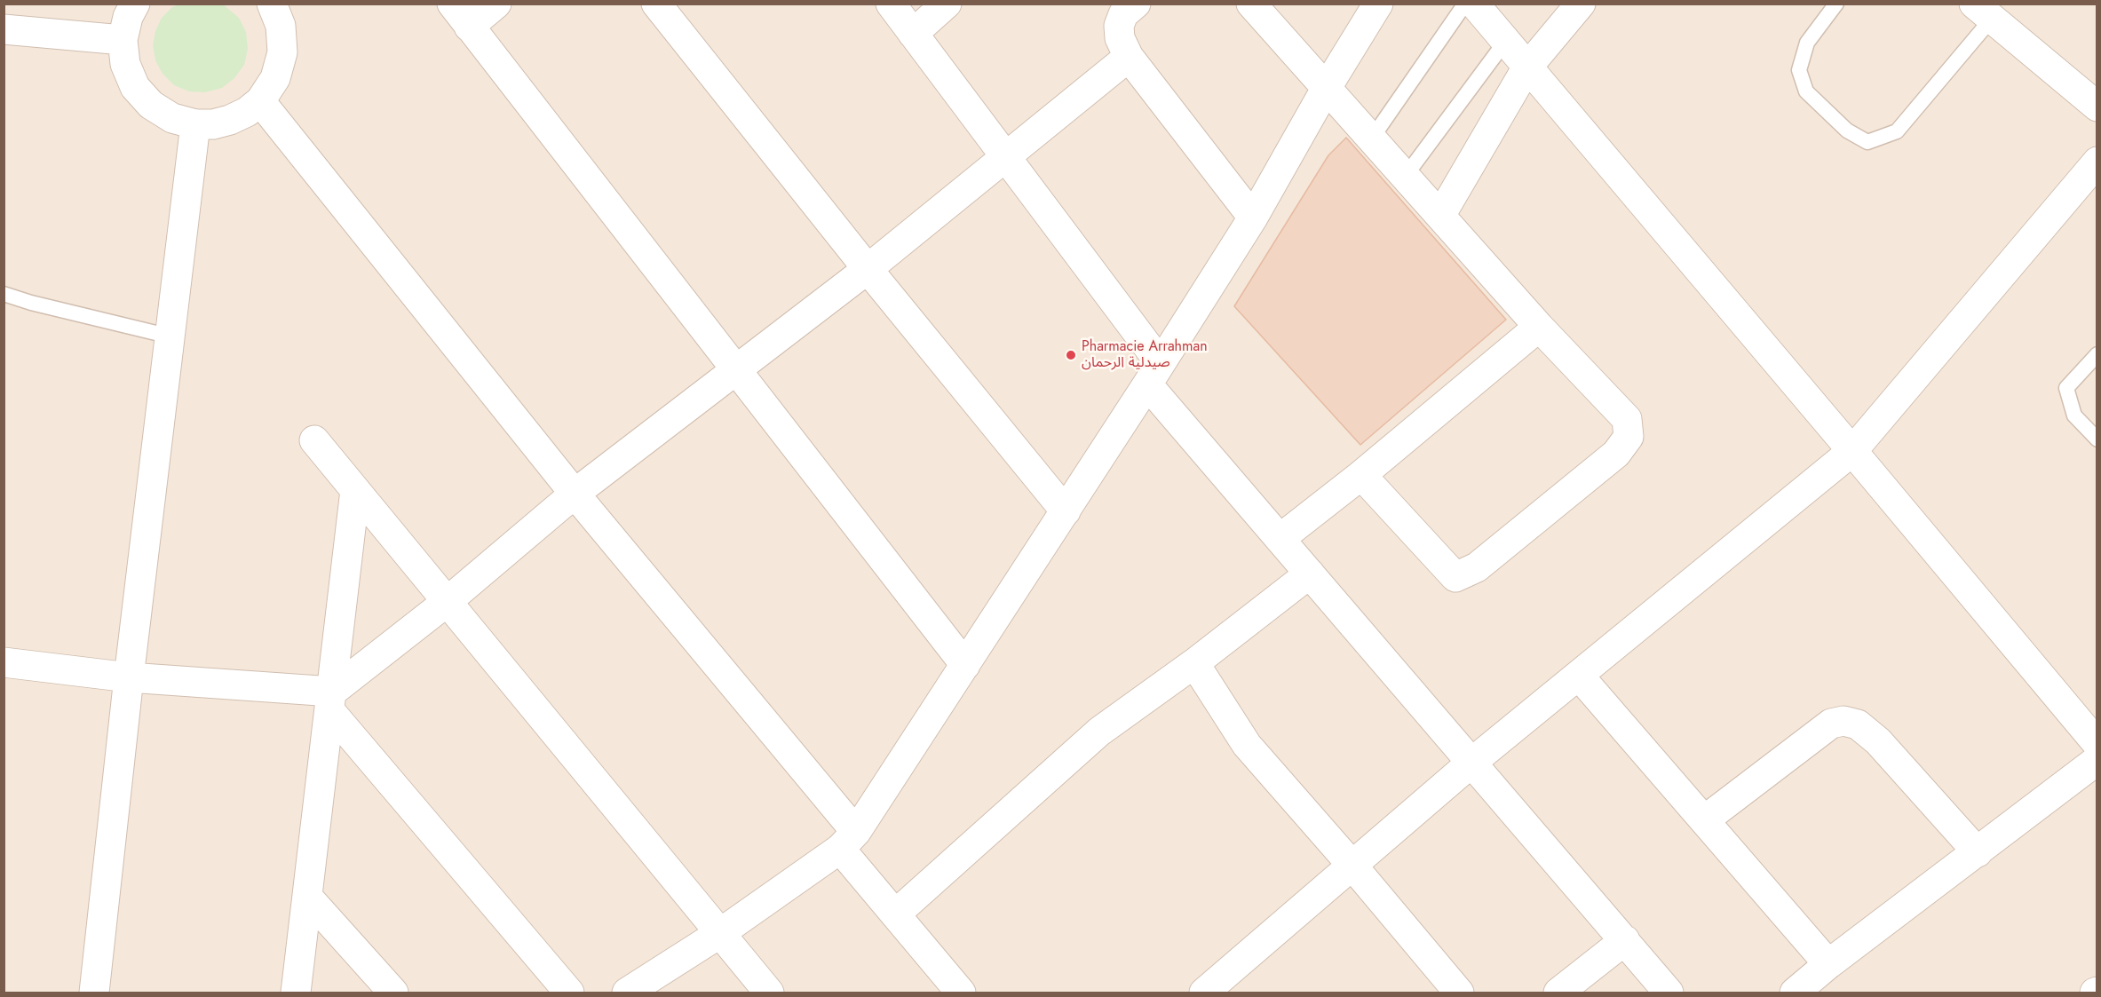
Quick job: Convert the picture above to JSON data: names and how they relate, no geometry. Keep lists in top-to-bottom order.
{
  "places": ["Pharmacie Arrahman صيدلية الرحمان"]
}
